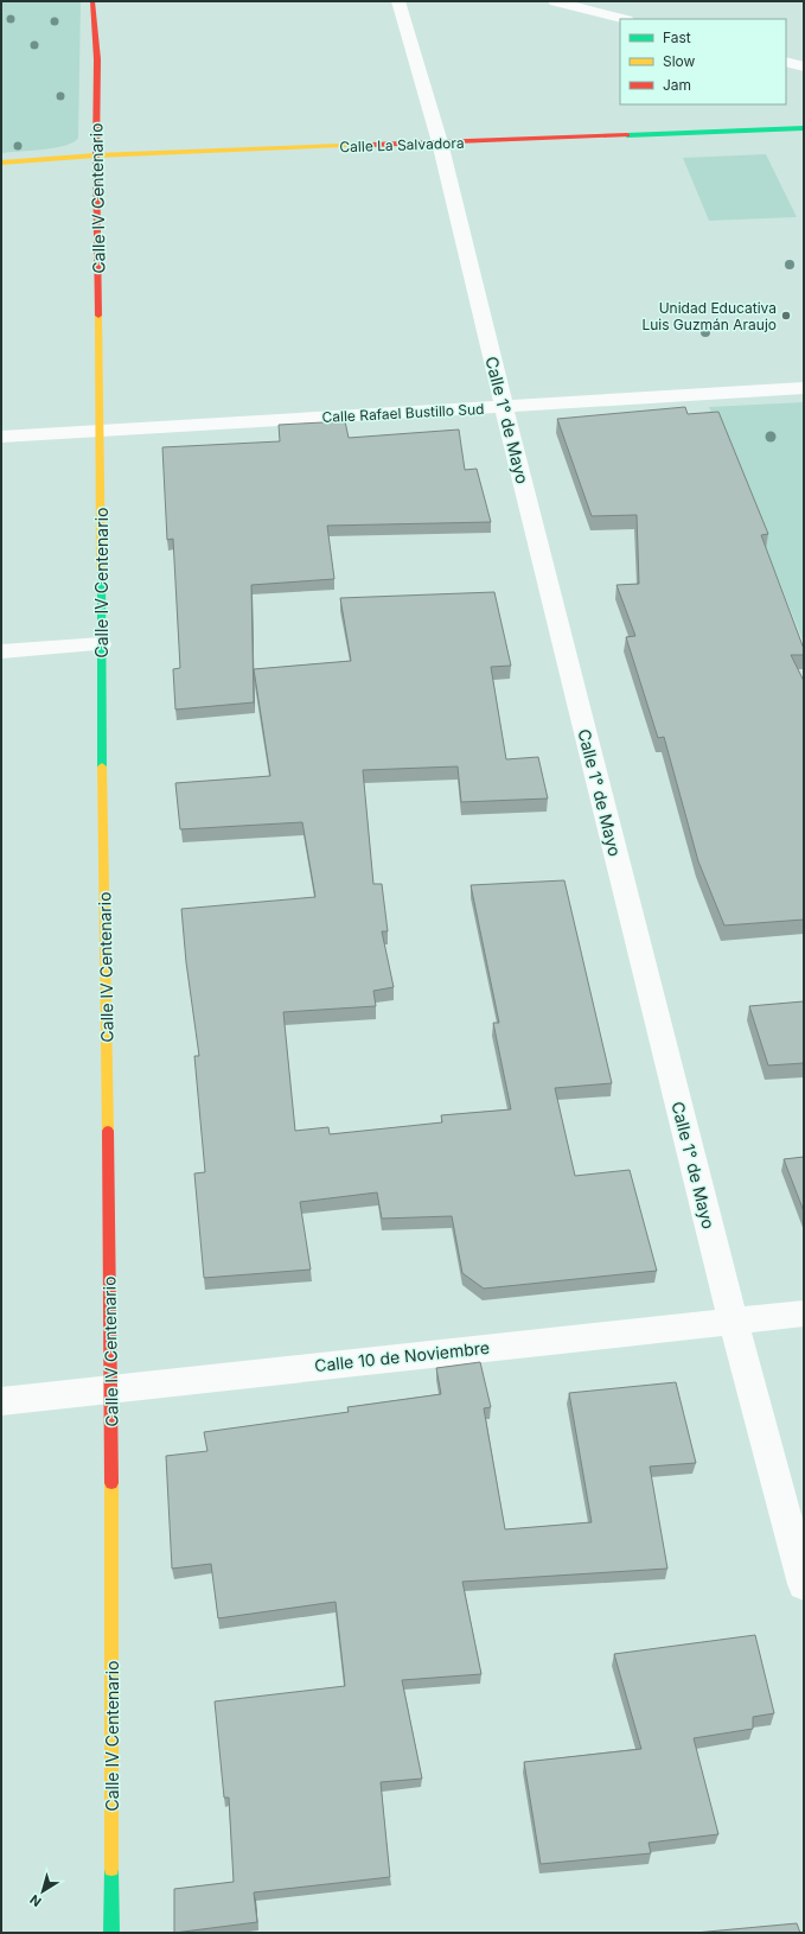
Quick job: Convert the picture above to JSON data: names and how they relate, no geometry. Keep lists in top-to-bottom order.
{
  "streets": {
    "street": [
      "Calle La Salvadora",
      "Calle IV Centenario",
      "Calle Rafael Bustillo Sud",
      "Calle 1° de Mayo",
      "Calle 10 de Noviembre"
    ]
  },
  "crossings": [
    ["Calle La Salvadora", "Calle IV Centenario"],
    ["Calle La Salvadora", "Calle 1° de Mayo"],
    ["Calle IV Centenario", "Calle Rafael Bustillo Sud"],
    ["Calle IV Centenario", "Calle 10 de Noviembre"],
    ["Calle Rafael Bustillo Sud", "Calle 1° de Mayo"],
    ["Calle 1° de Mayo", "Calle 10 de Noviembre"]
  ],
  "places": ["Unidad Educativa Luis Guzmán Araujo"],
  "legend": ["Fast", "Slow", "Jam"],
  "north": "bottom left"
}
